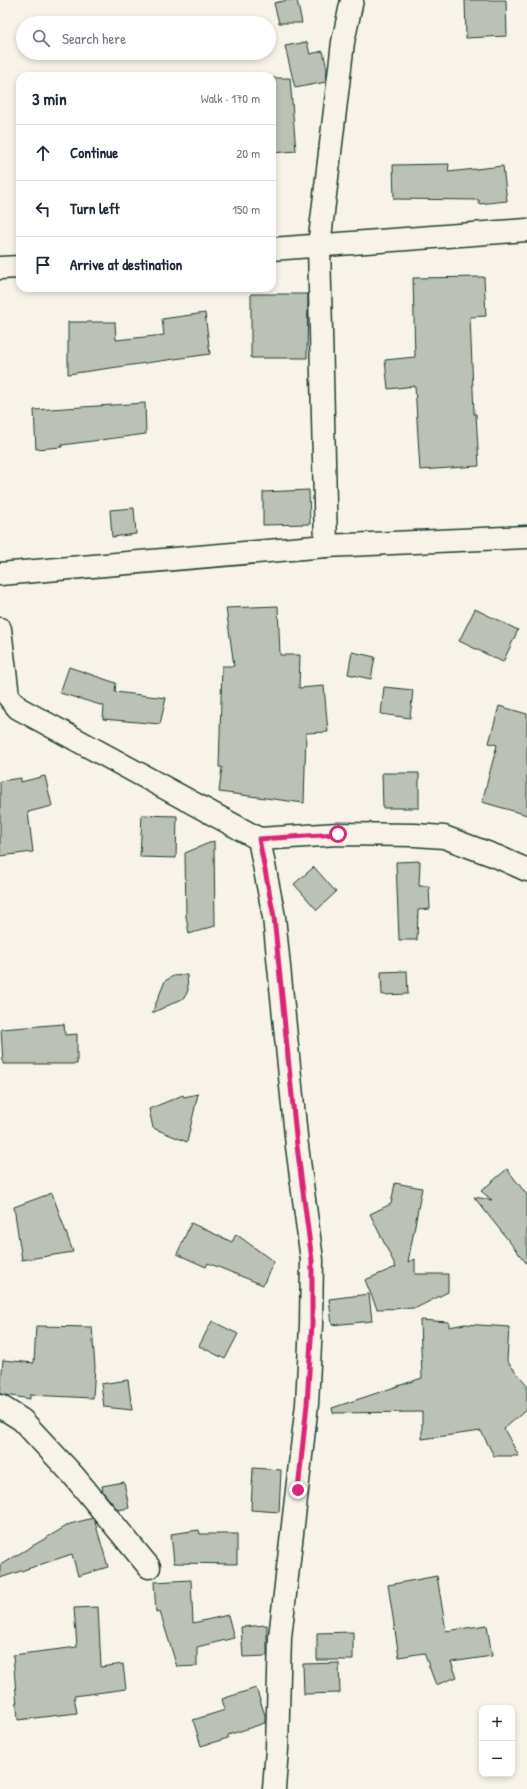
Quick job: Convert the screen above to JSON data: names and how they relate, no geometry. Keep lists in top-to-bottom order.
{
  "page": {
    "search": "Search here",
    "heading": ["3 min", "Walk · 170 m"],
    "list": [
      ["Continue", "20 m"],
      ["Turn left", "150 m"],
      "Arrive at destination"
    ],
    "map_buttons": ["+", "−"]
  }
}
